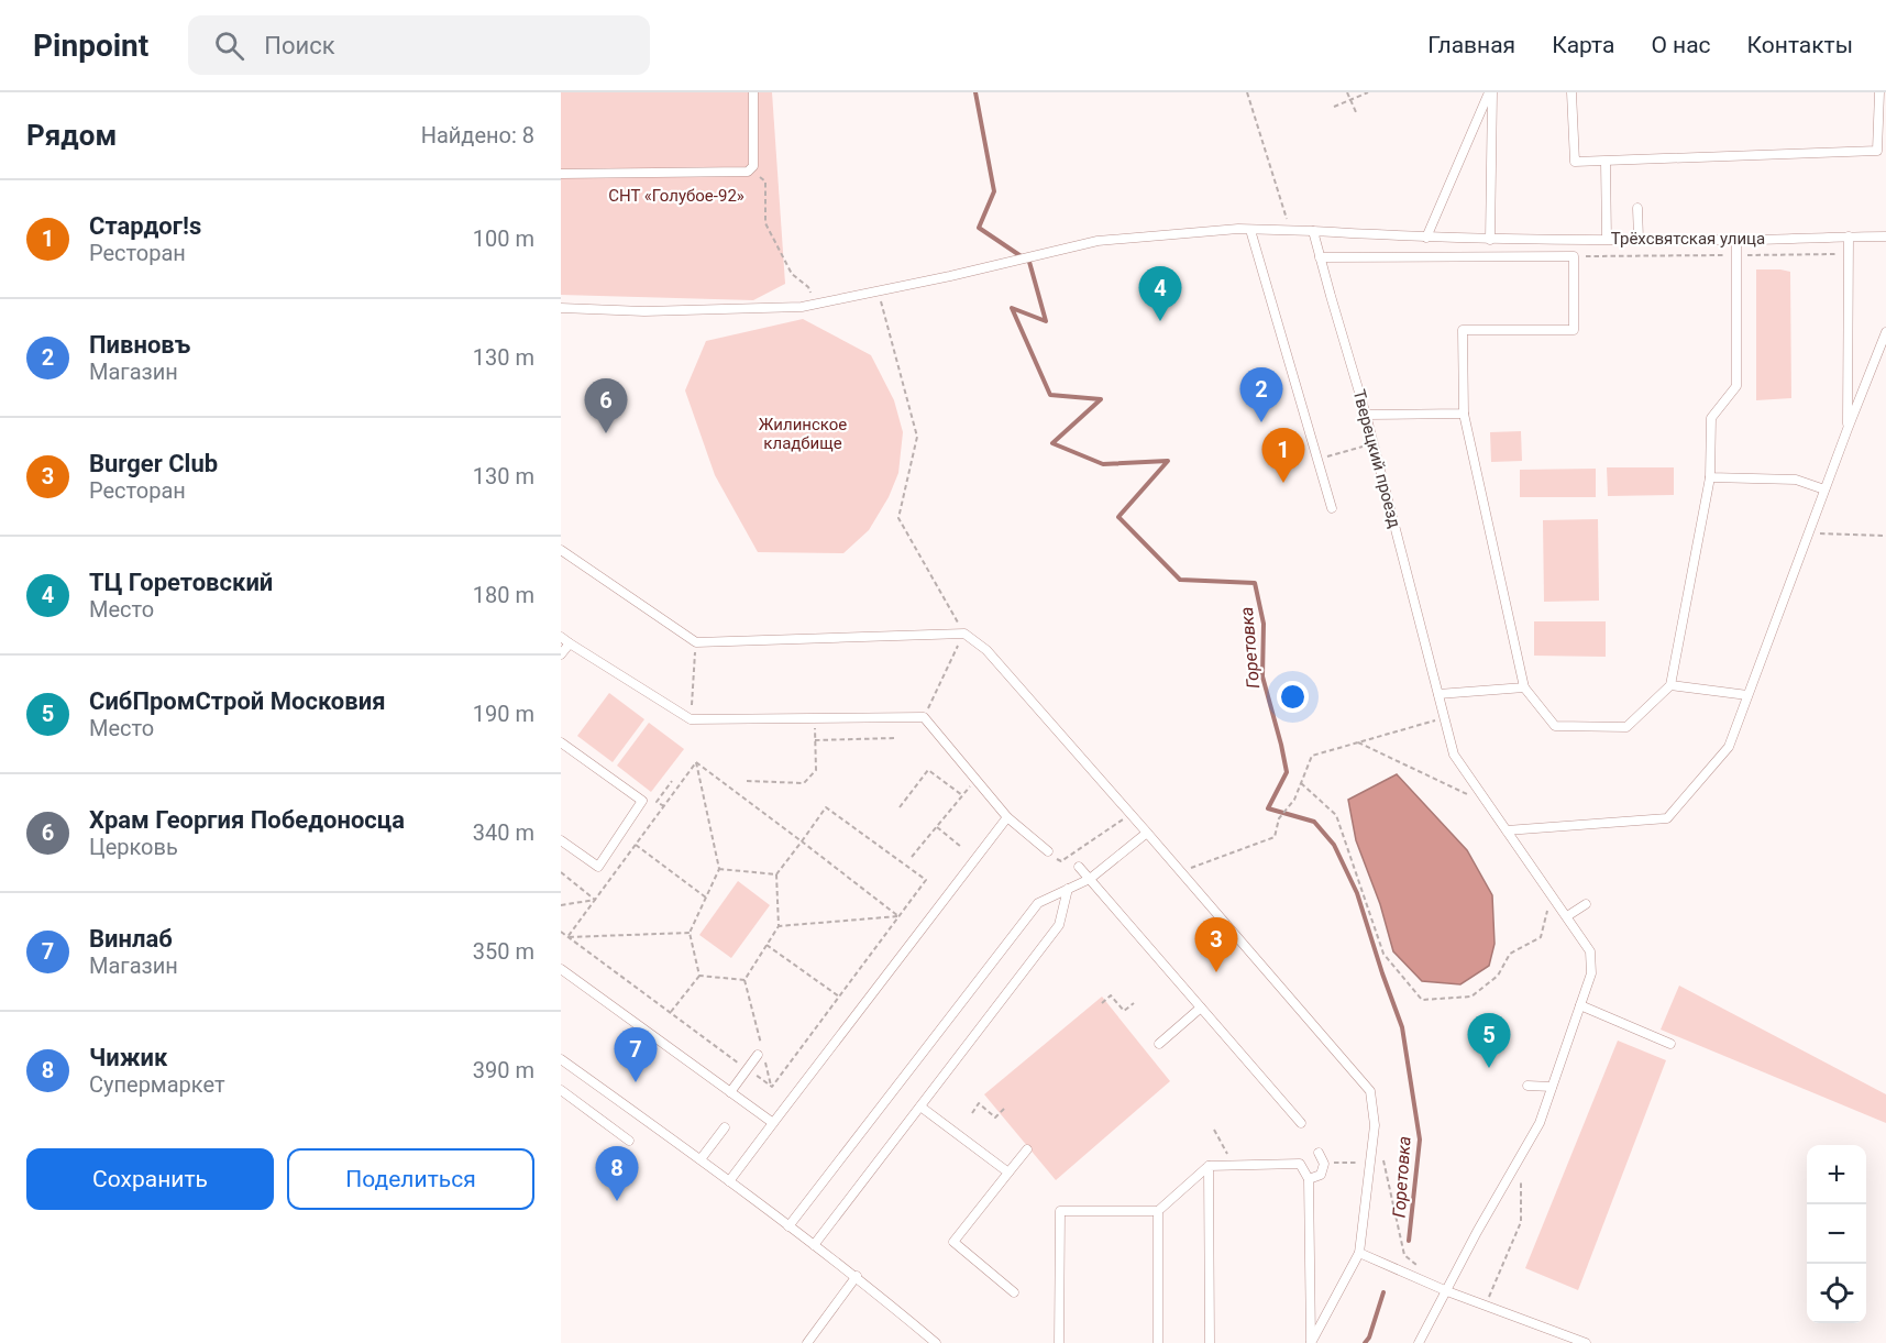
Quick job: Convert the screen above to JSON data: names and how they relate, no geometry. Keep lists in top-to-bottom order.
{
  "streets": {
    "lane": ["Трёхсвятская улица", "Тверецкий проезд"]
  },
  "water": ["Горетовка"],
  "parks": ["СНТ «Голубое-92»", "Жилинское кладбище"],
  "page": {
    "header": "Pinpoint",
    "search": "Поиск",
    "nav": [
      "Главная",
      "Карта",
      "О нас",
      "Контакты"
    ],
    "heading": ["Рядом", "Найдено: 8"],
    "list": [
      {
        "mark": "1",
        "name": "Стардог!s",
        "note": "Ресторан",
        "value": "100 m"
      },
      {
        "mark": "2",
        "name": "Пивновъ",
        "note": "Магазин",
        "value": "130 m"
      },
      {
        "mark": "3",
        "name": "Burger Club",
        "note": "Ресторан",
        "value": "130 m"
      },
      {
        "mark": "4",
        "name": "ТЦ Горетовский",
        "note": "Место",
        "value": "180 m"
      },
      {
        "mark": "5",
        "name": "СибПромСтрой Московия",
        "note": "Место",
        "value": "190 m"
      },
      {
        "mark": "6",
        "name": "Храм Георгия Победоносца",
        "note": "Церковь",
        "value": "340 m"
      },
      {
        "mark": "7",
        "name": "Винлаб",
        "note": "Магазин",
        "value": "350 m"
      },
      {
        "mark": "8",
        "name": "Чижик",
        "note": "Супермаркет",
        "value": "390 m"
      }
    ],
    "pins": [
      "4",
      "2",
      "6",
      "1",
      "3",
      "5",
      "7",
      "8"
    ],
    "buttons": ["Сохранить", "Поделиться"],
    "map_buttons": ["+", "−"]
  }
}
